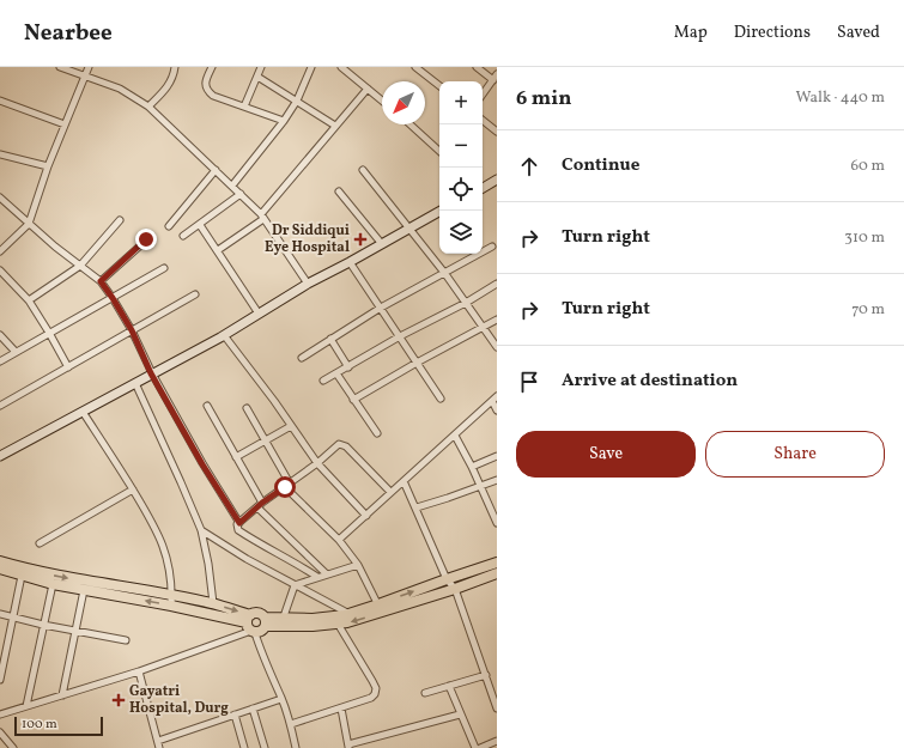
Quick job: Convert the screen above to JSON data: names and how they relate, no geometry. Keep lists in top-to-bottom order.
{
  "places": {
    "health": ["Dr Siddiqui Eye Hospital", "Gayatri Hospital, Durg"]
  },
  "scale_bar": "100 m",
  "north": "bottom left",
  "page": {
    "header": "Nearbee",
    "nav": ["Map", "Directions", "Saved"],
    "heading": ["6 min", "Walk · 440 m"],
    "map_buttons": ["+", "−"],
    "list": [
      ["Continue", "60 m"],
      ["Turn right", "310 m"],
      ["Turn right", "70 m"],
      "Arrive at destination"
    ],
    "buttons": ["Save", "Share"],
    "scale": "100 m"
  }
}
